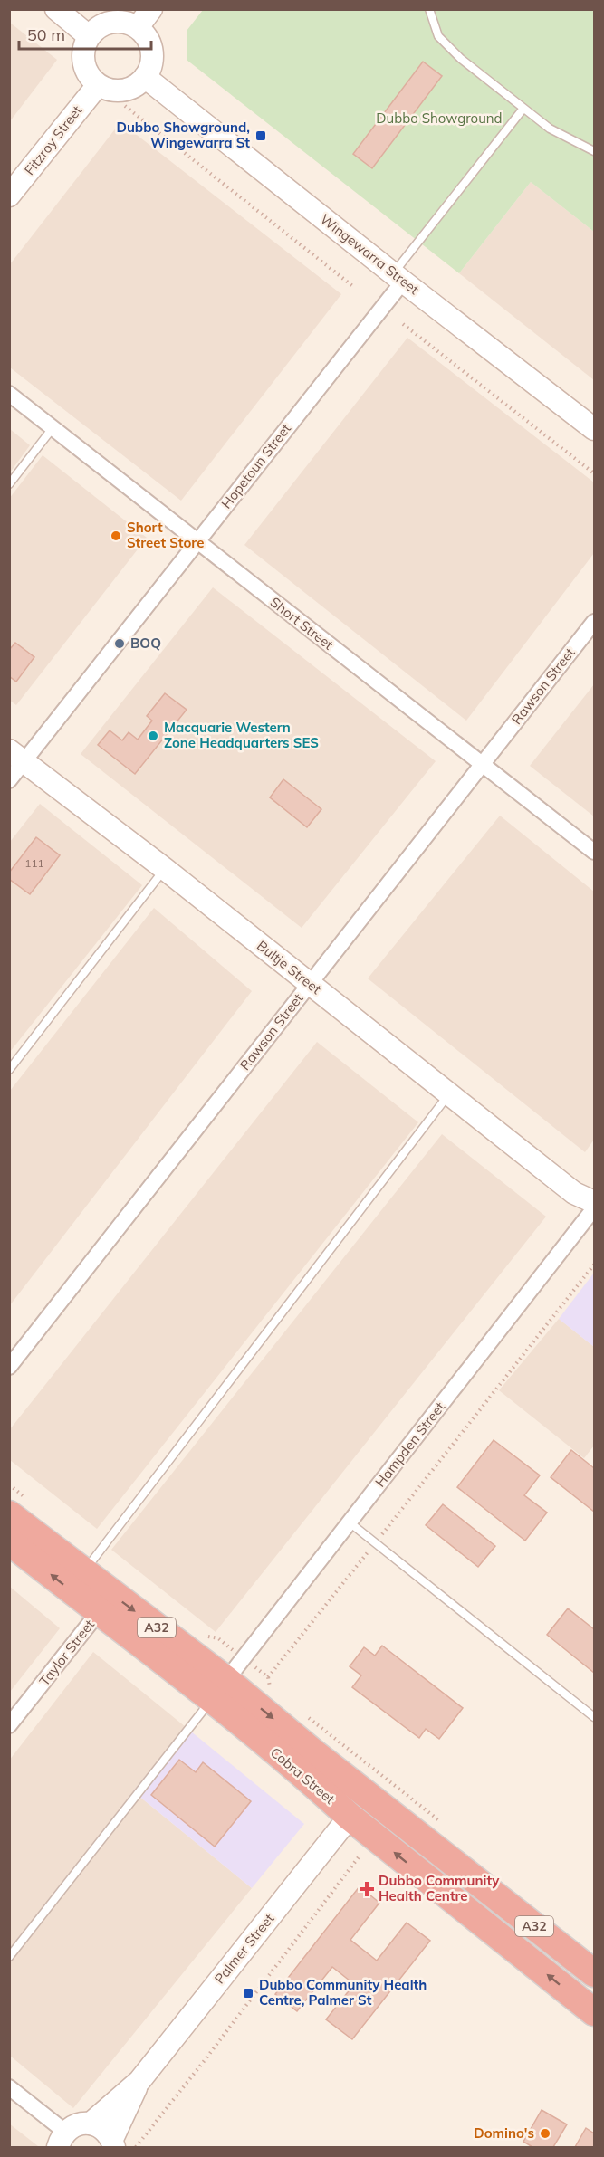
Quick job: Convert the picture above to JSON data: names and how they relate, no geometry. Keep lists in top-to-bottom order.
{
  "streets": {
    "highway": ["A32", "Cobra Street"],
    "street": [
      "Fitzroy Street",
      "Wingewarra Street",
      "Hopetoun Street",
      "Short Street",
      "Rawson Street",
      "Bultje Street",
      "Hampden Street",
      "Taylor Street",
      "Palmer Street"
    ]
  },
  "crossings": [
    ["Fitzroy Street", "Wingewarra Street"],
    ["Wingewarra Street", "Hopetoun Street"],
    ["Hopetoun Street", "Short Street"],
    ["Hopetoun Street", "Bultje Street"],
    ["Short Street", "Rawson Street"],
    ["Rawson Street", "Bultje Street"],
    ["Hampden Street", "Cobra Street"],
    ["Taylor Street", "Cobra Street"],
    ["Cobra Street", "Palmer Street"]
  ],
  "parks": ["Dubbo Showground"],
  "places": {
    "transit": ["Dubbo Showground, Wingewarra St", "Dubbo Community Health Centre, Palmer St"],
    "other": [
      "Short Street Store",
      "BOQ",
      "Macquarie Western Zone Headquarters SES",
      "Domino's"
    ],
    "health": ["Dubbo Community Health Centre"]
  },
  "house_numbers": ["111"],
  "scale_bar": "50 m"
}
